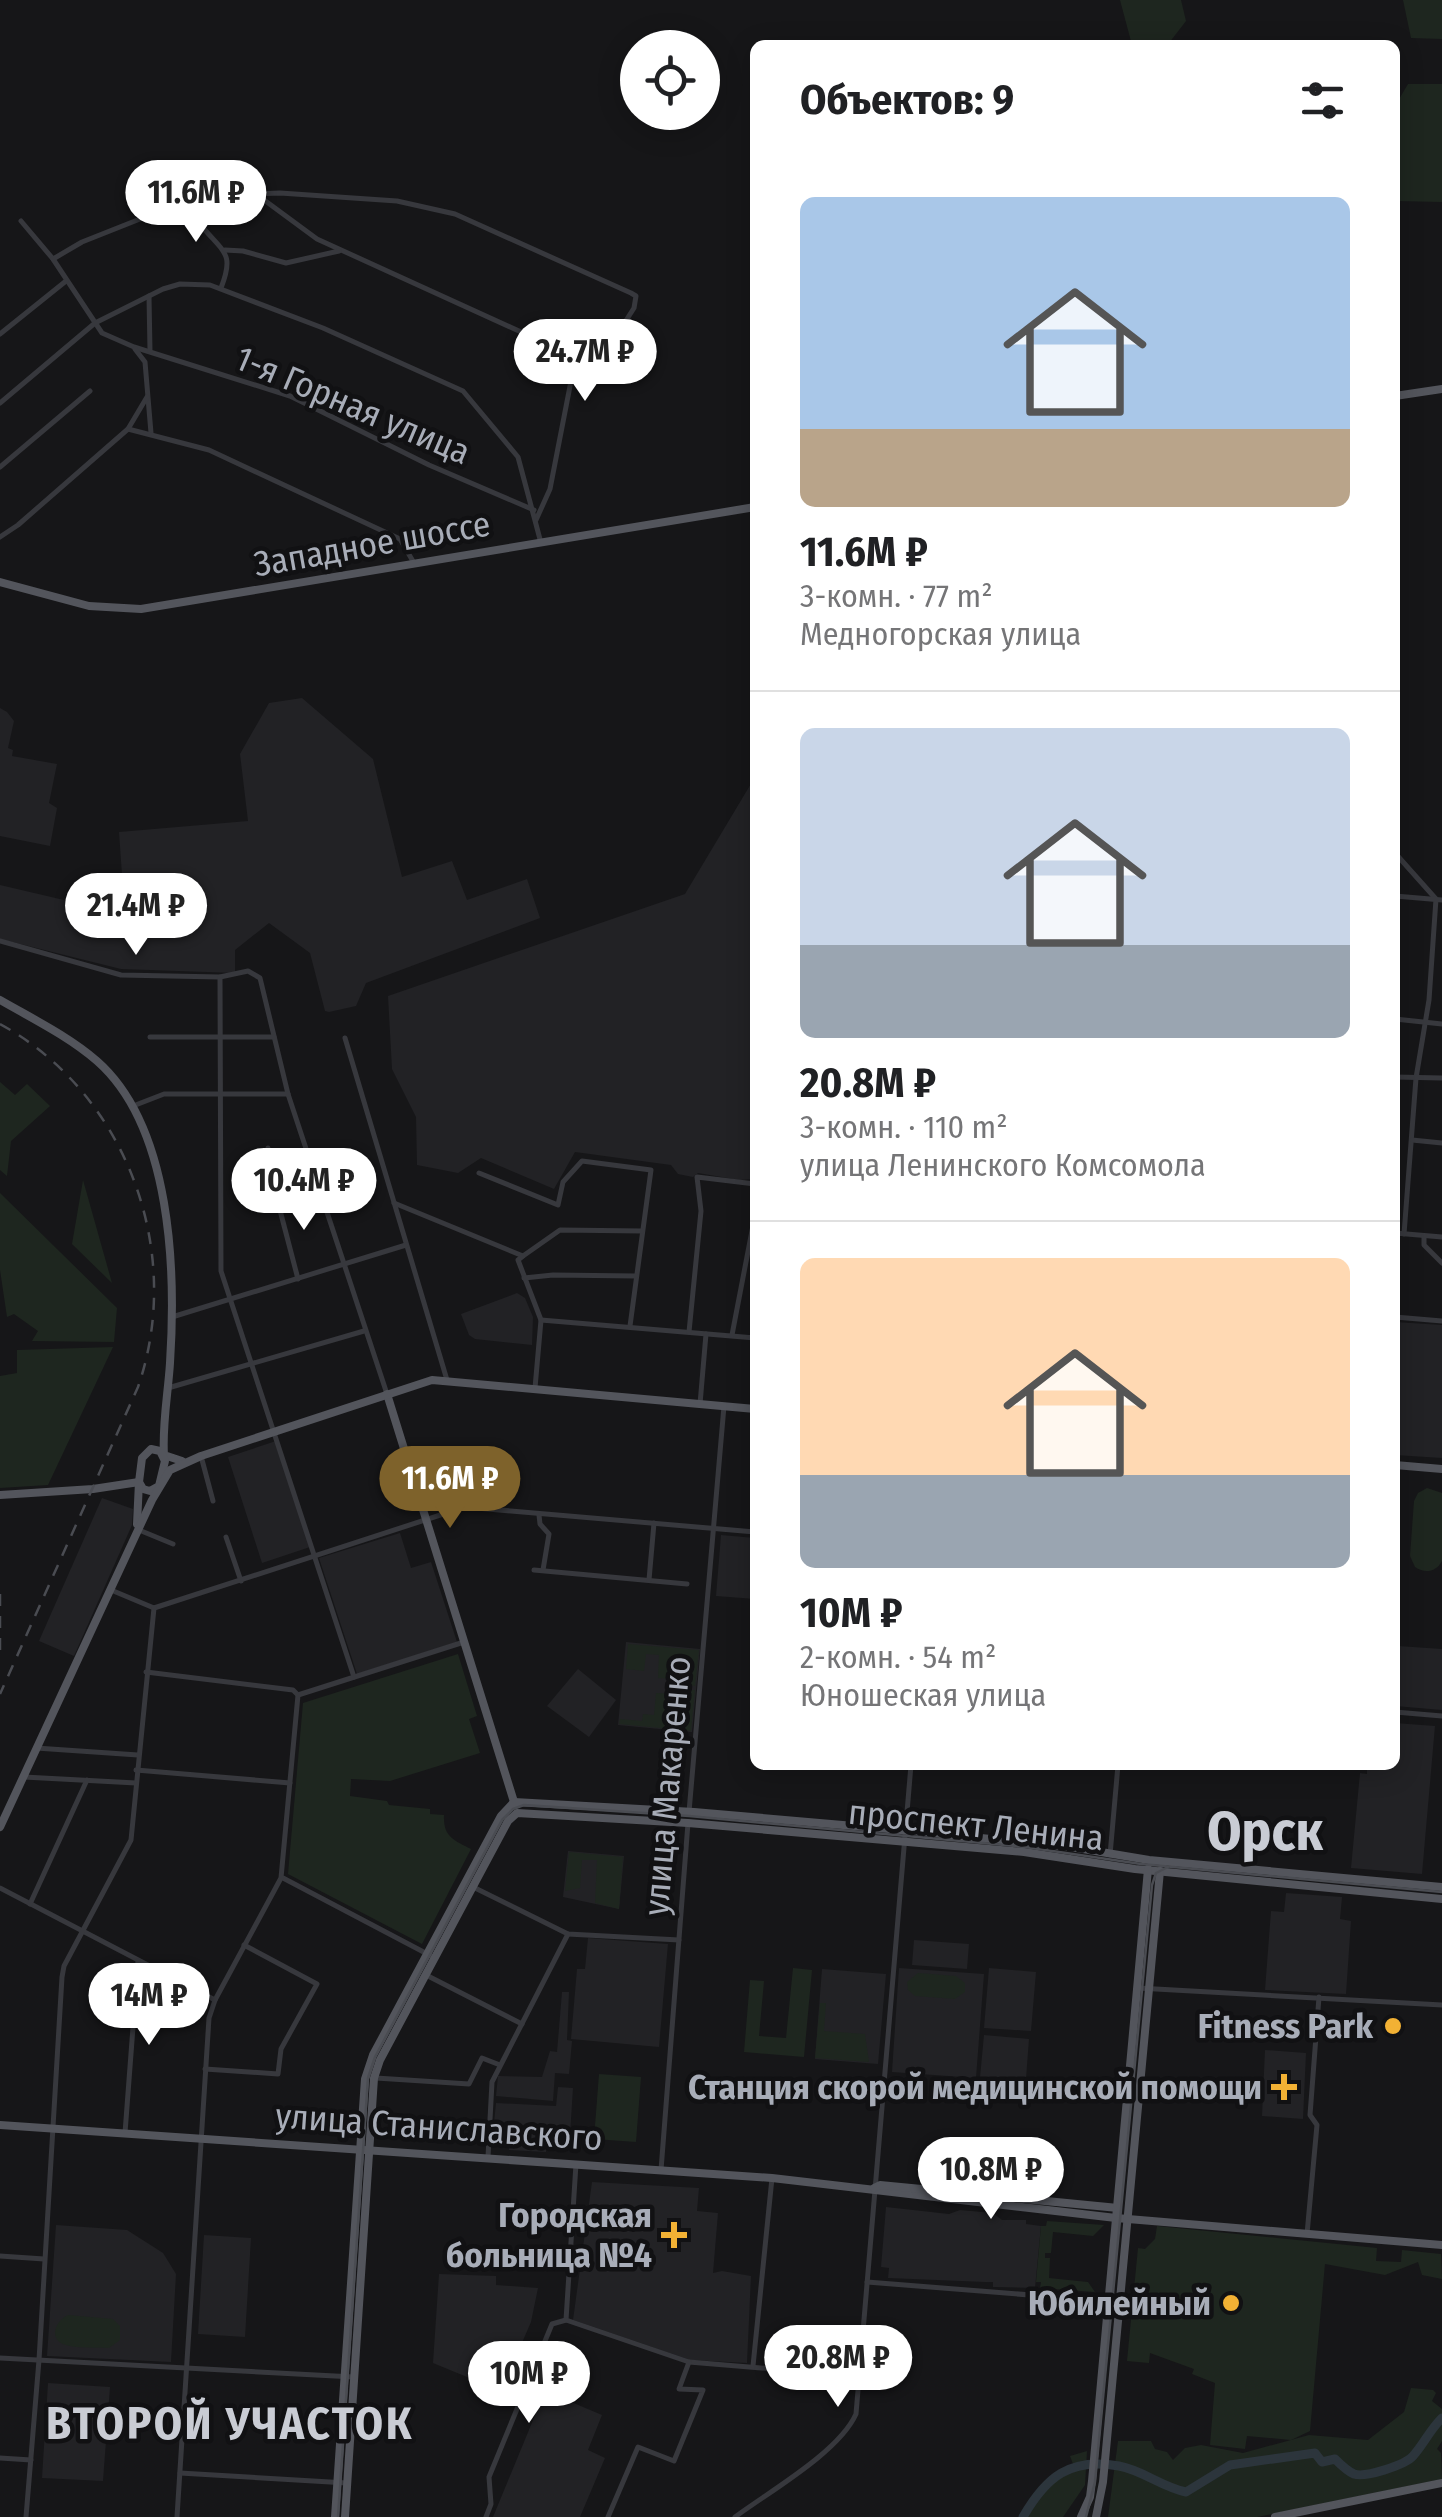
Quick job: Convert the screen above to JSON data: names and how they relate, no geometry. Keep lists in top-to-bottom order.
{
  "streets": {
    "main road": ["Западное шоссе", "проспект Ленина", "улица Станиславского"],
    "street": ["1-я Горная улица", "улица Макаренко"]
  },
  "crossings": [
    ["улица Макаренко", "проспект Ленина"],
    ["улица Макаренко", "улица Станиславского"]
  ],
  "districts": ["Орск", "ВТОРОЙ УЧАСТОК"],
  "places": {
    "other": ["Fitness Park", "Юбилейный"],
    "health": ["Станция скорой медицинской помощи", "Городская больница №4"]
  },
  "page": {
    "heading": "Объектов: 9",
    "price": [
      "11.6M ₽",
      "24.7M ₽",
      "21.4M ₽",
      "10.4M ₽",
      "11.6M ₽",
      "14M ₽",
      "10.8M ₽",
      "20.8M ₽",
      "10M ₽"
    ],
    "list": [
      {
        "name": "11.6M ₽",
        "note": "3-комн. · 77 m² · Медногорская улица"
      },
      {
        "name": "20.8M ₽",
        "note": "3-комн. · 110 m² · улица Ленинского Комсомола"
      },
      {
        "name": "10M ₽",
        "note": "2-комн. · 54 m² · Юношеская улица"
      }
    ]
  }
}
